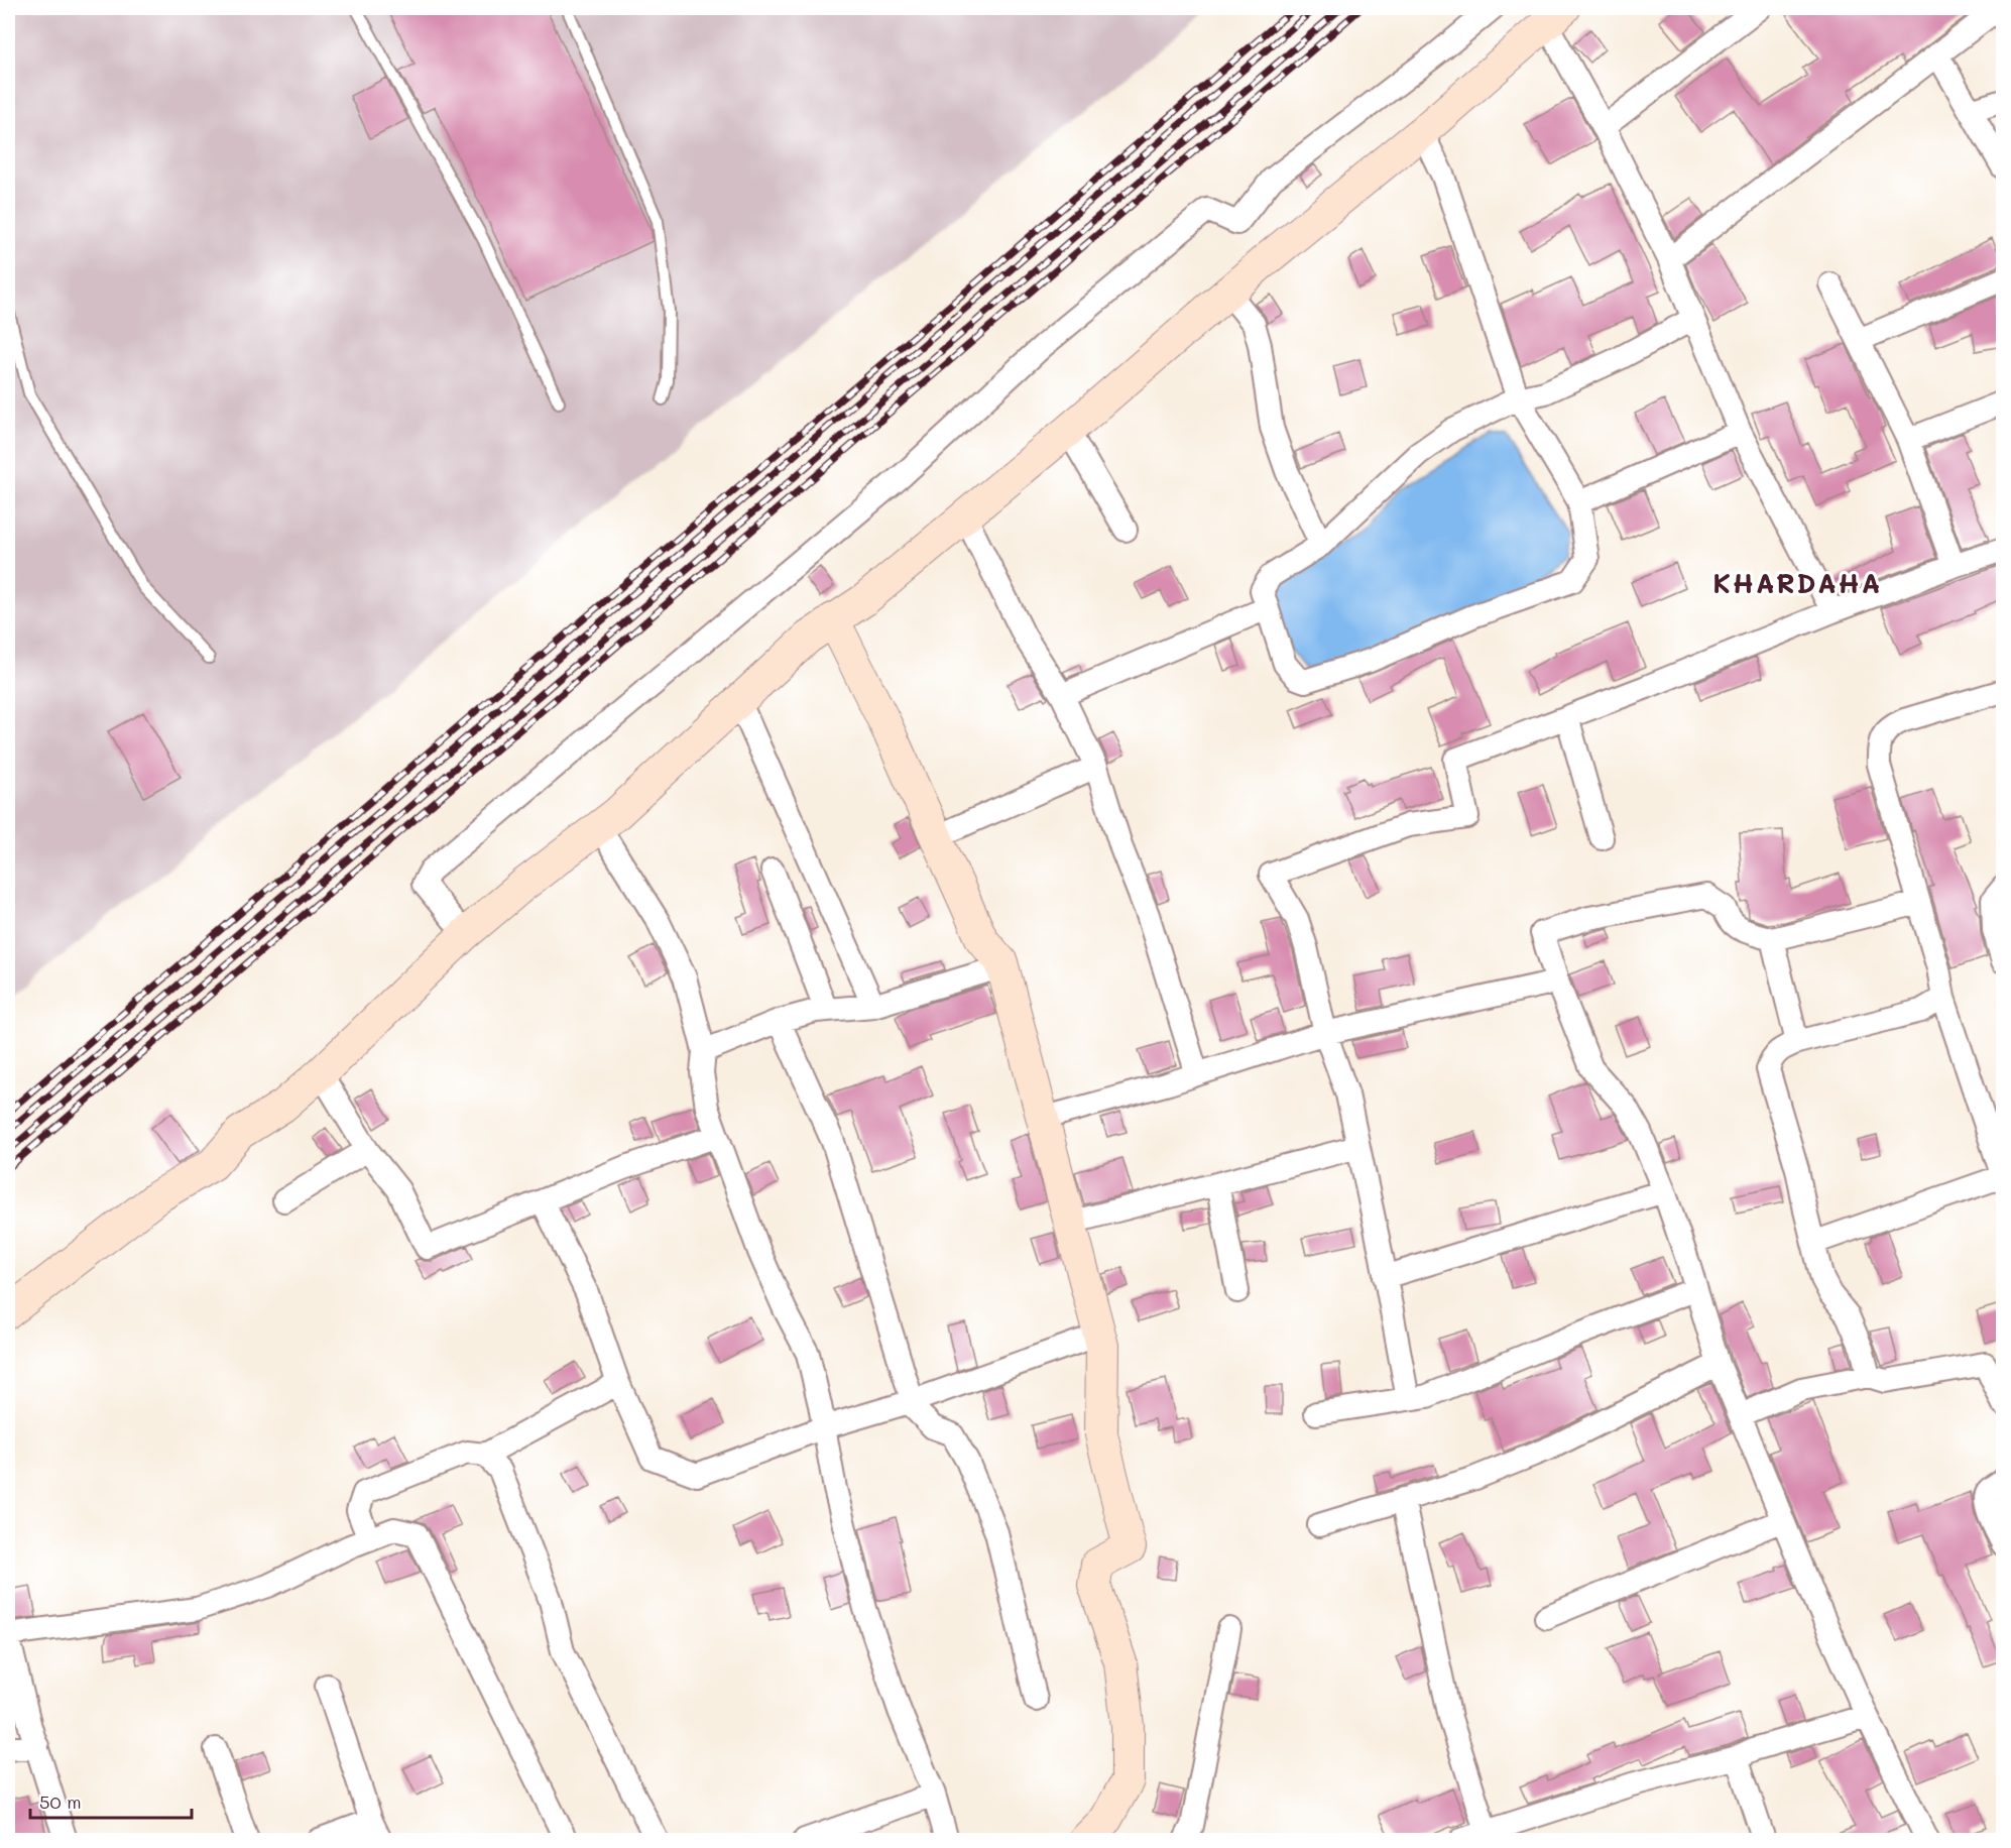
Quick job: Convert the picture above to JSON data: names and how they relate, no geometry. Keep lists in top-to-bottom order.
{
  "districts": ["KHARDAHA"],
  "scale_bar": "50 m"
}
